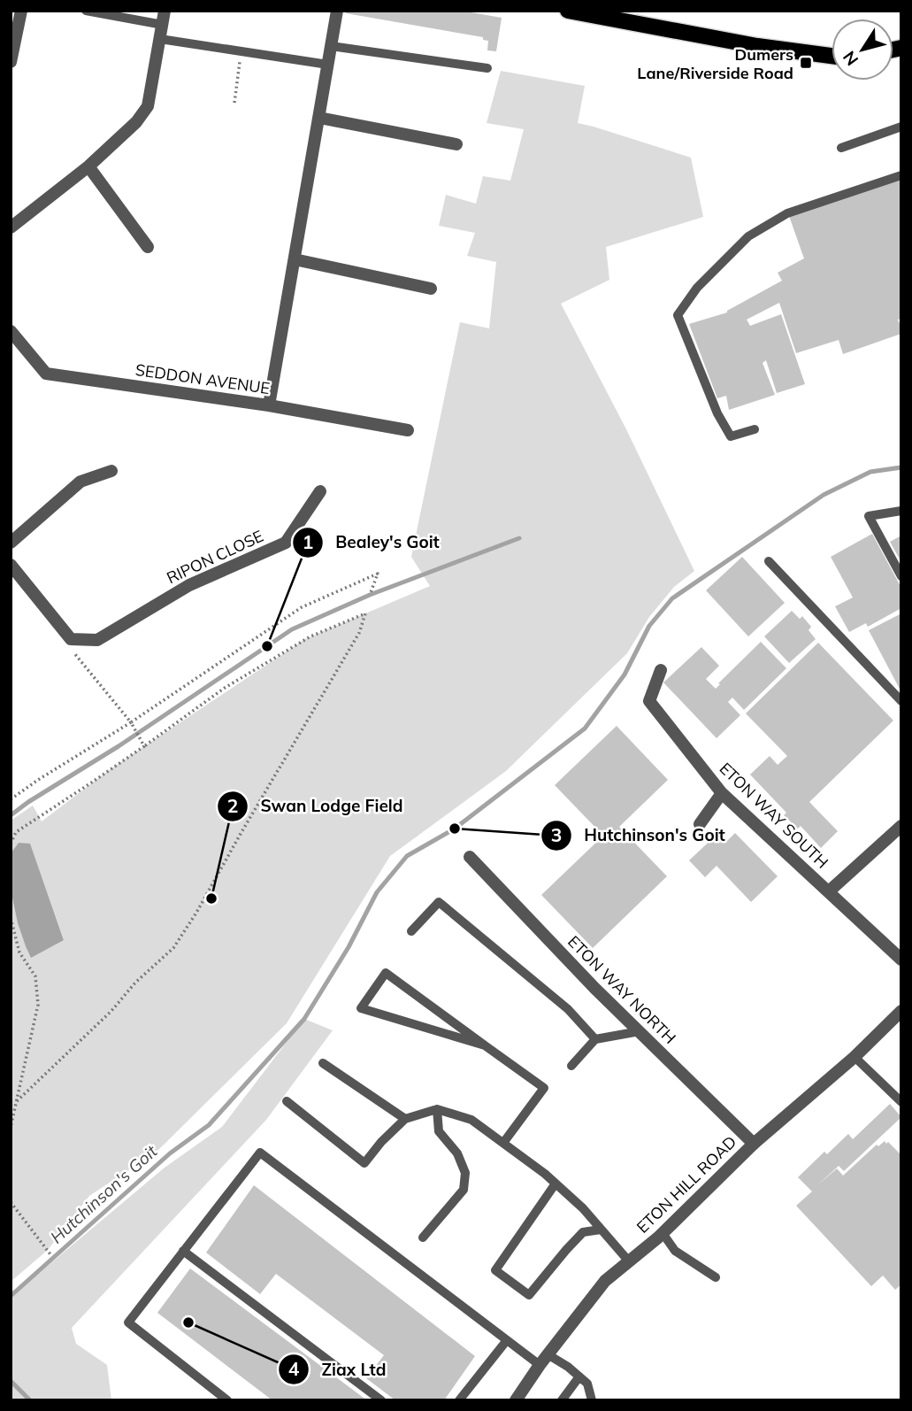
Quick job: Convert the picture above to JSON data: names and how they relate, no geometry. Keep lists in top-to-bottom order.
{
  "streets": {
    "street": [
      "SEDDON AVENUE",
      "RIPON CLOSE",
      "ETON WAY SOUTH",
      "ETON WAY NORTH",
      "ETON HILL ROAD"
    ]
  },
  "crossings": [
    ["ETON WAY NORTH", "ETON HILL ROAD"]
  ],
  "water": ["Hutchinson's Goit"],
  "places": {
    "transit": ["Dumers Lane/Riverside Road"],
    "other": [
      "Bealey's Goit",
      "Hutchinson's Goit",
      "Swan Lodge Field",
      "Ziax Ltd"
    ]
  },
  "north": "bottom left"
}
